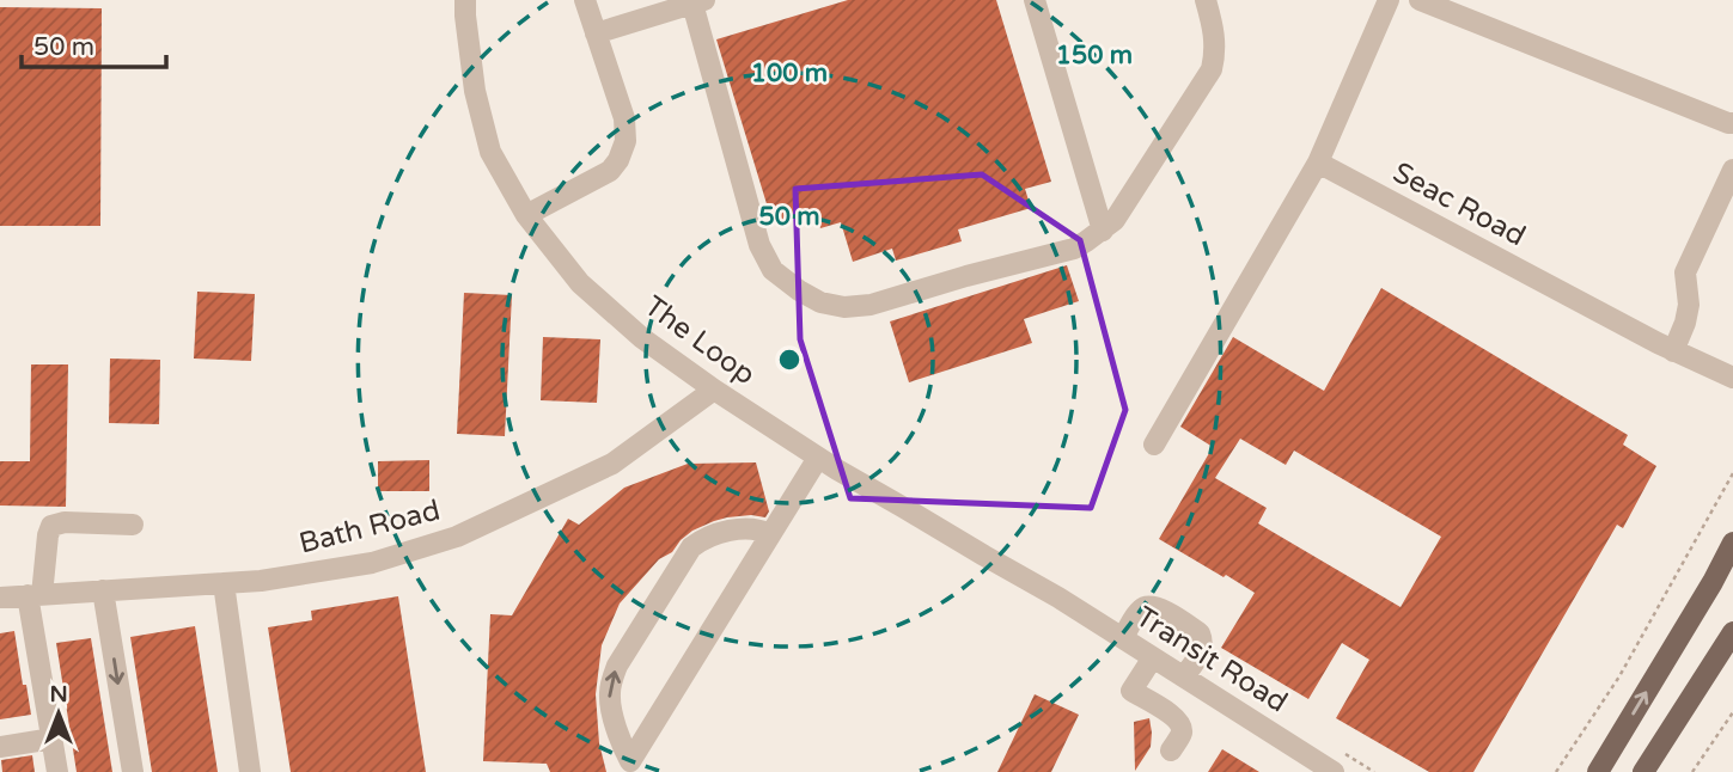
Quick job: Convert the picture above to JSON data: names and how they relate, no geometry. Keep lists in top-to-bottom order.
{
  "streets": {
    "street": [
      "Seac Road",
      "The Loop",
      "Bath Road",
      "Transit Road"
    ]
  },
  "crossings": [
    ["The Loop", "Bath Road"],
    ["The Loop", "Transit Road"]
  ],
  "scale_bar": "50 m",
  "north": "top",
  "rings": ["150 m", "100 m", "50 m"]
}
